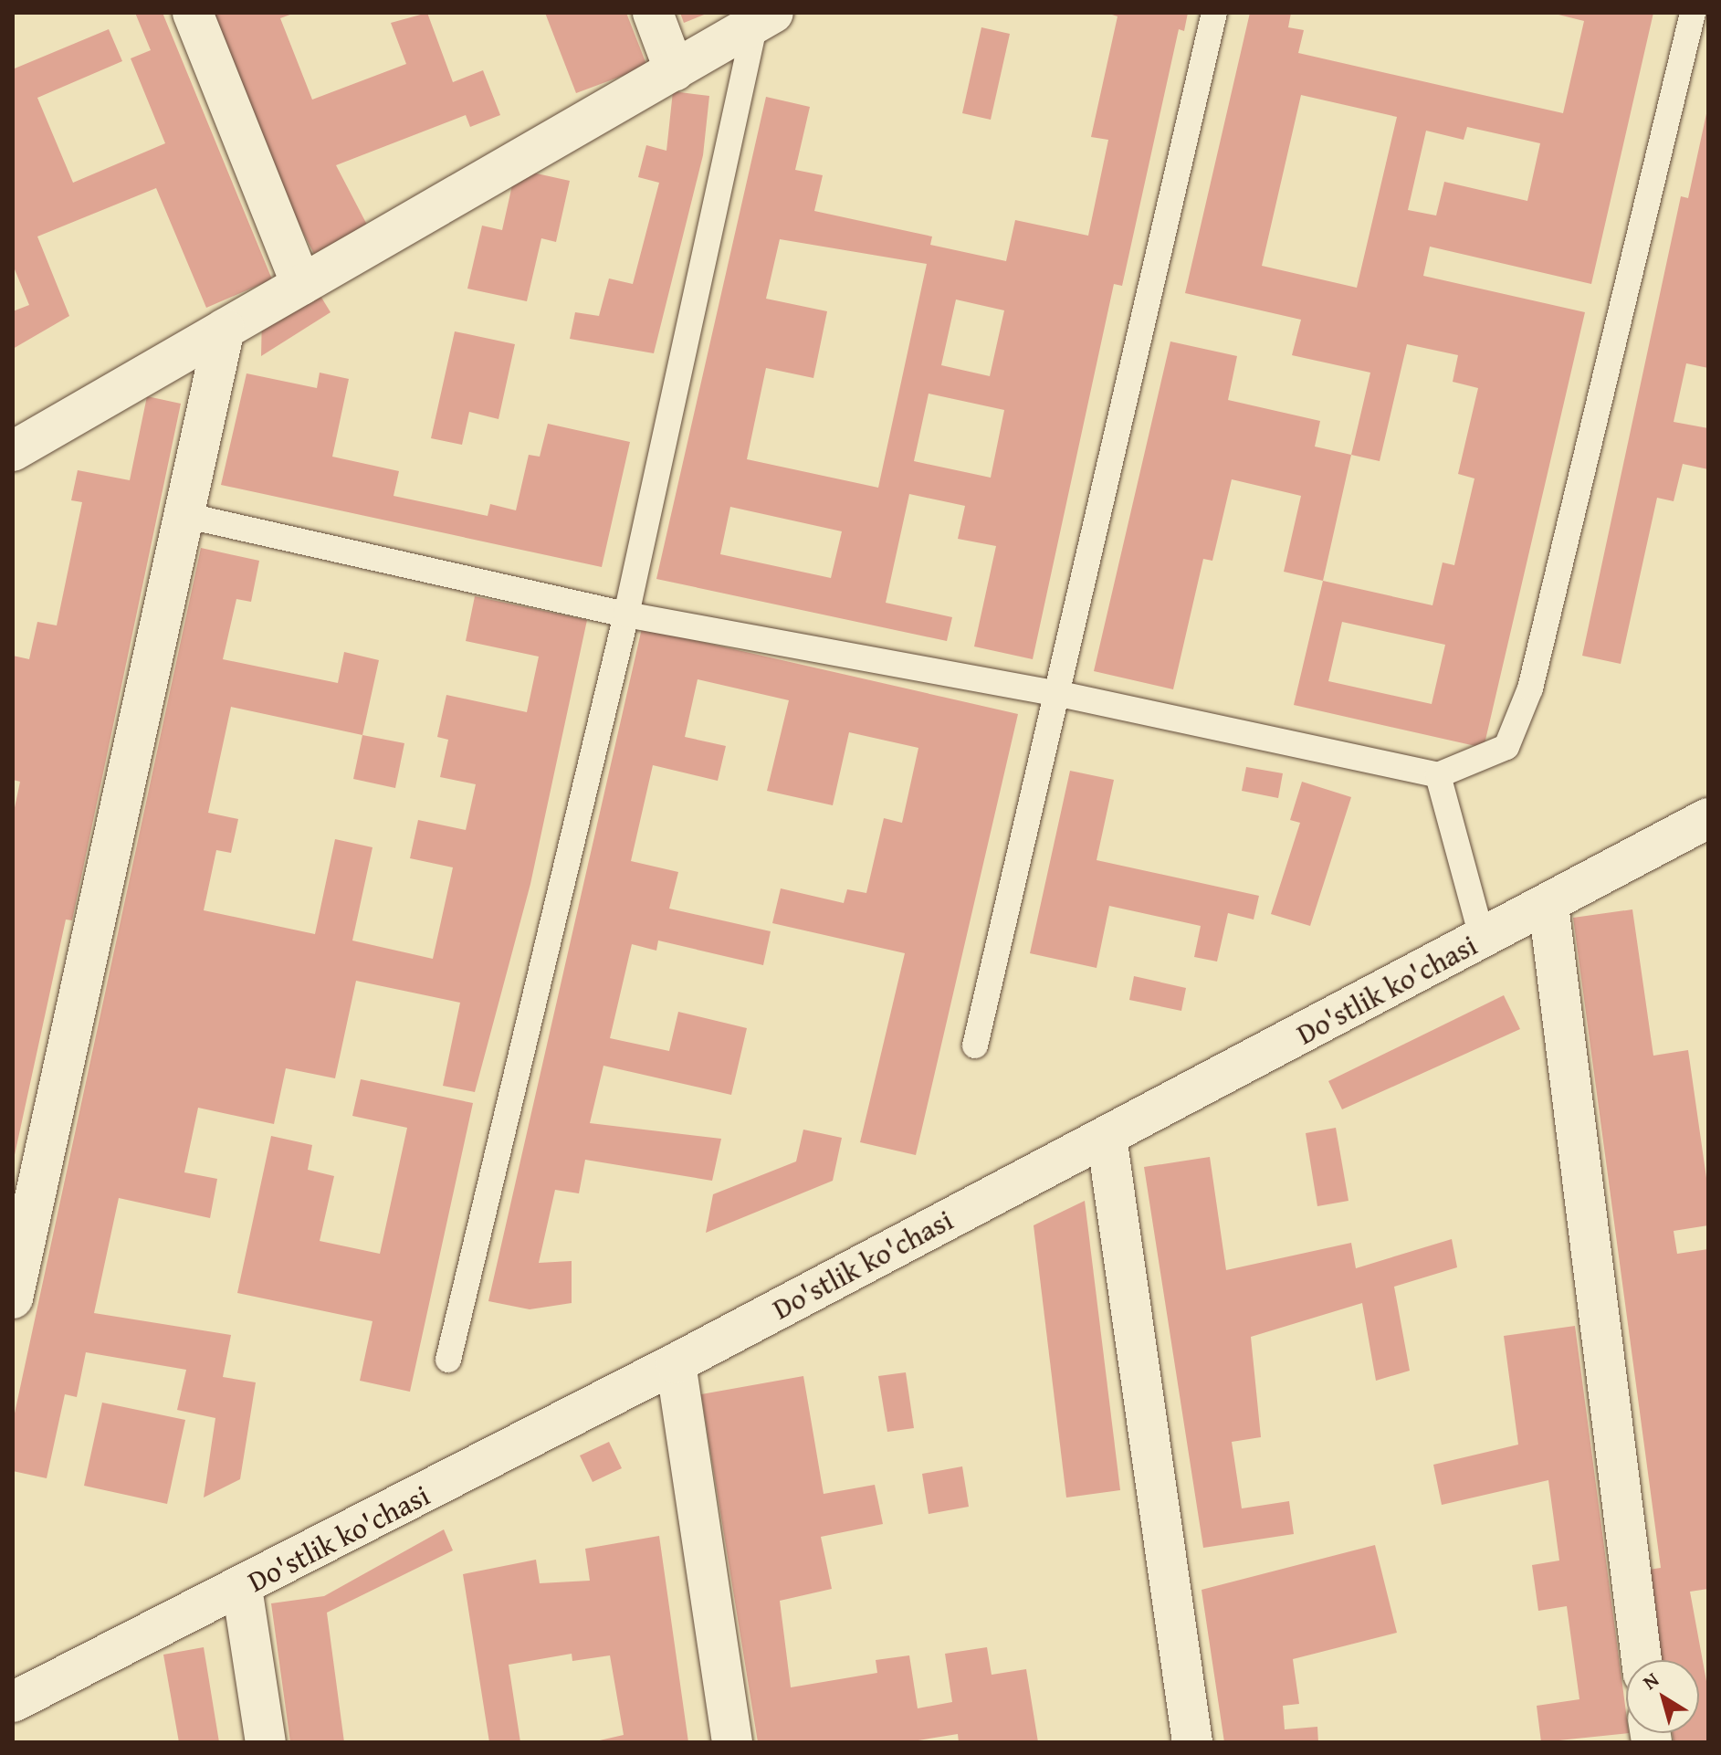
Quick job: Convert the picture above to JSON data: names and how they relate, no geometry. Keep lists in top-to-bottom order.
{
  "streets": {
    "street": ["Do'stlik ko'chasi"]
  },
  "north": "top left"
}
